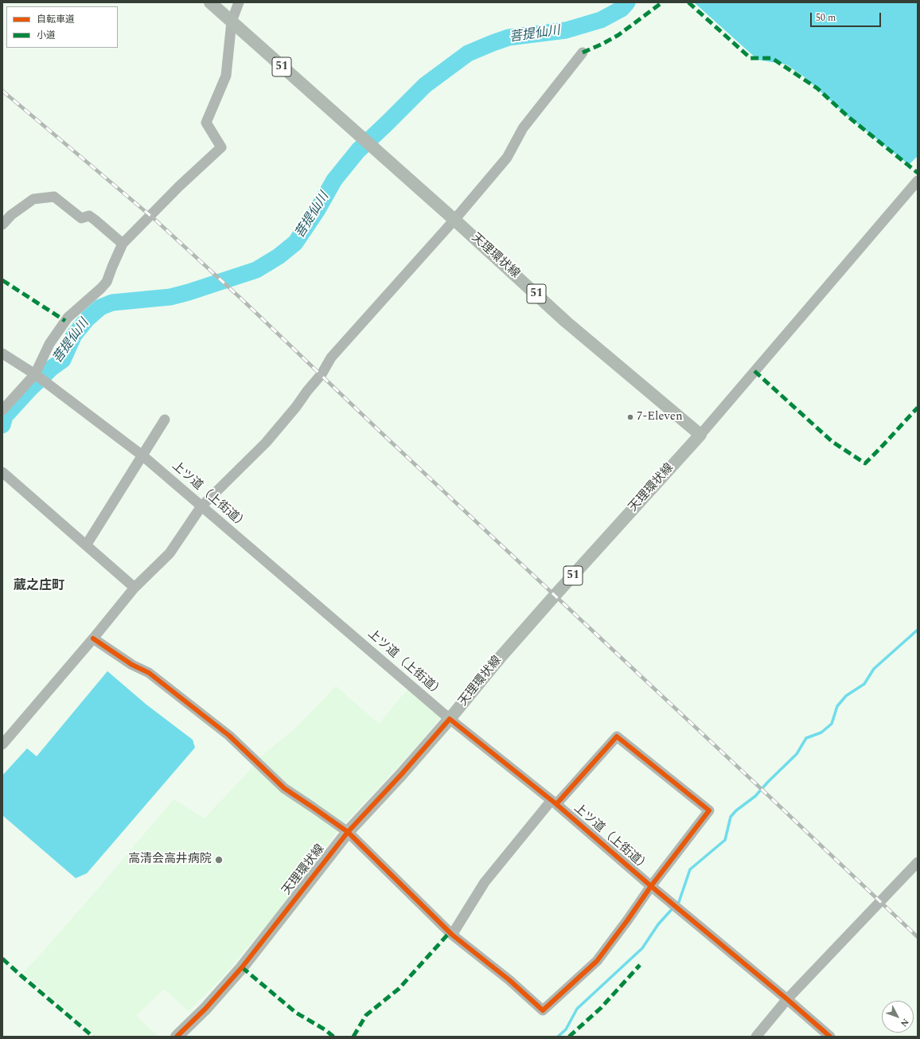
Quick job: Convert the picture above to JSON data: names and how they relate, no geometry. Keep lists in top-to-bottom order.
{
  "streets": {
    "main road": ["51", "天理環状線"],
    "street": ["上ツ道（上街道）"]
  },
  "crossings": [
    ["天理環状線", "上ツ道（上街道）"]
  ],
  "districts": ["蔵之庄町"],
  "water": ["菩提仙川"],
  "places": ["7-Eleven", "高清会高井病院"],
  "legend": ["自転車道", "小道"],
  "scale_bar": "50 m",
  "north": "bottom right"
}
